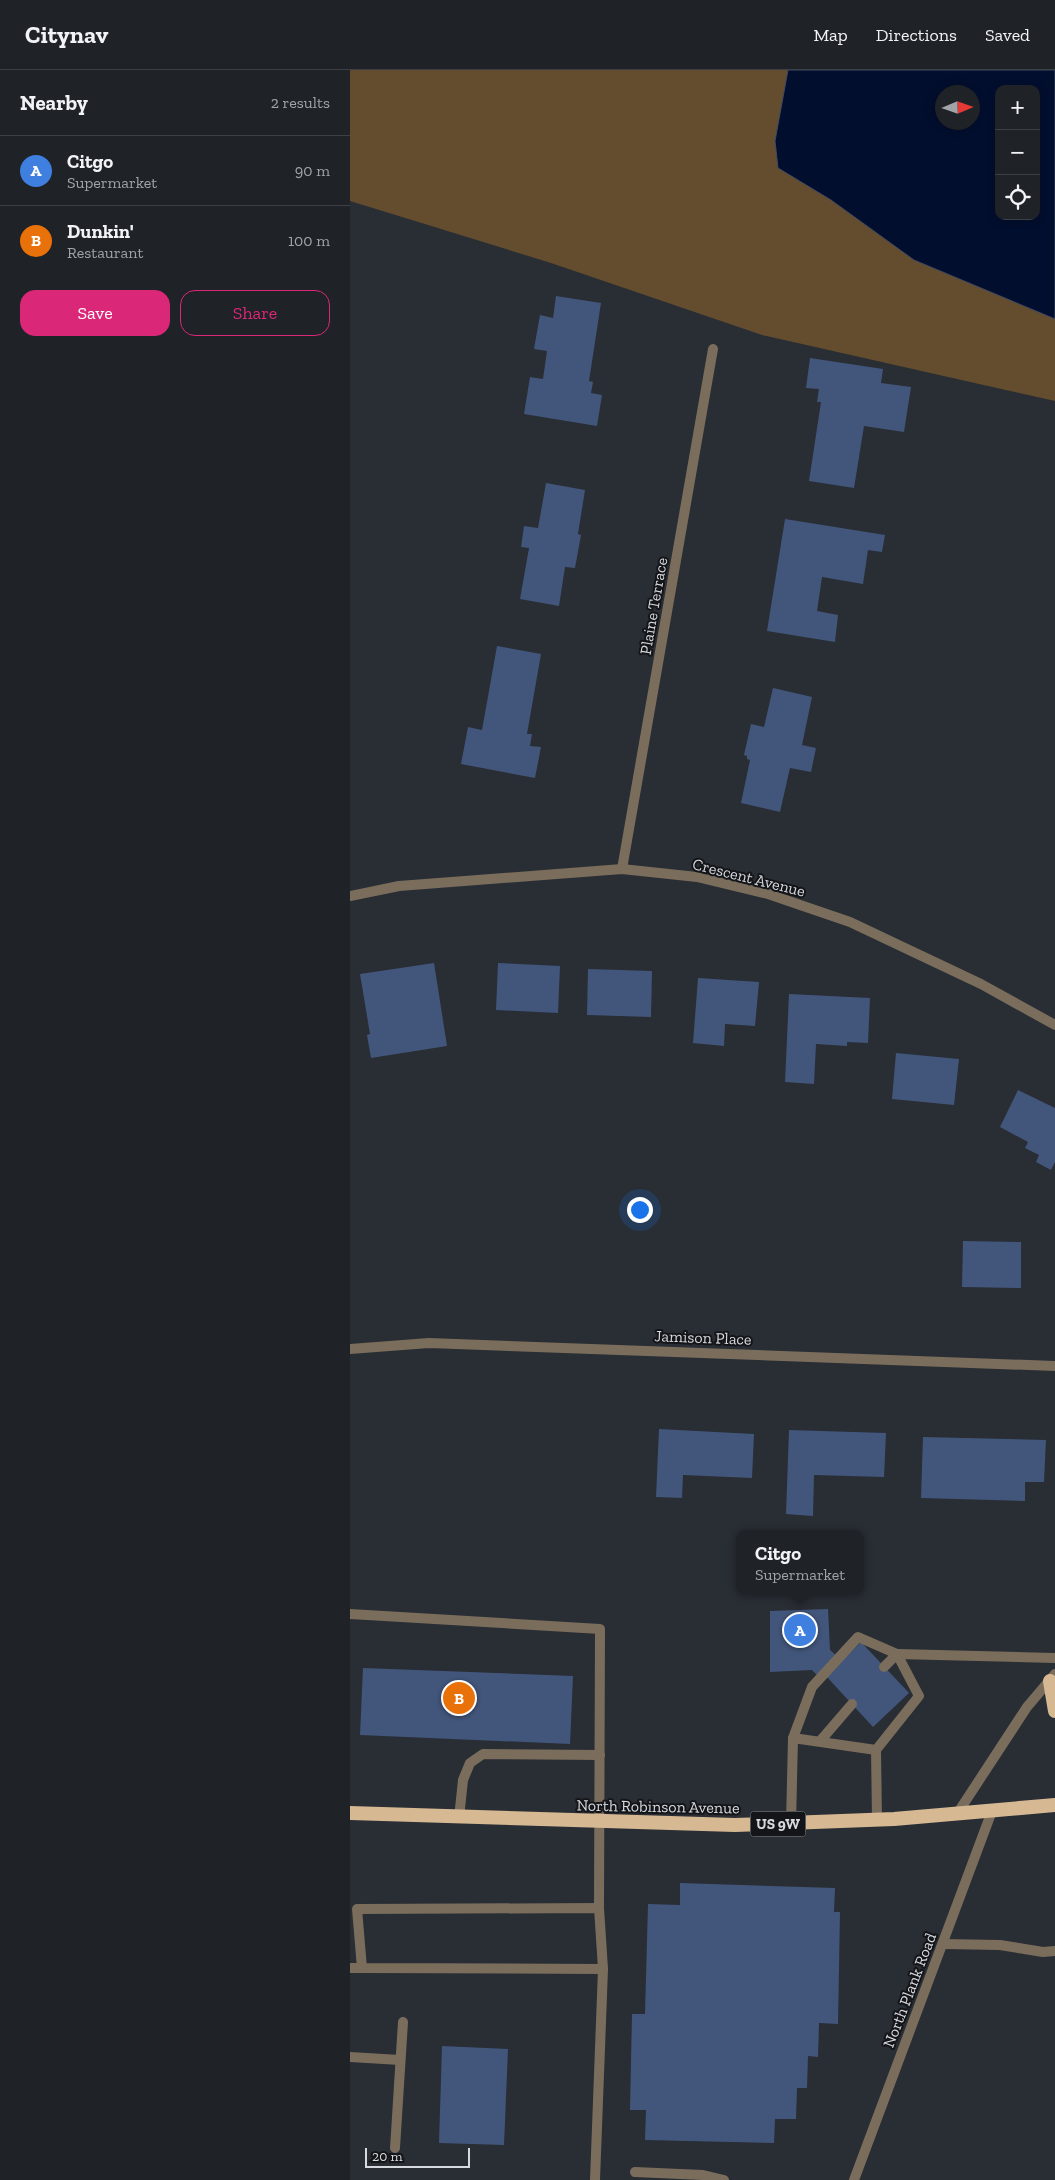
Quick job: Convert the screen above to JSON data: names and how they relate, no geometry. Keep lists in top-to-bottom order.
{
  "streets": {
    "highway": ["North Robinson Avenue", "US 9W"],
    "street": [
      "Plaine Terrace",
      "Crescent Avenue",
      "Jamison Place",
      "North Plank Road"
    ]
  },
  "crossings": [
    ["Plaine Terrace", "Crescent Avenue"],
    ["North Robinson Avenue", "North Plank Road"]
  ],
  "scale_bar": "20 m",
  "north": "right",
  "page": {
    "header": "Citynav",
    "nav": ["Map", "Directions", "Saved"],
    "heading": ["Nearby", "2 results"],
    "map_buttons": ["+", "−"],
    "list": [
      {
        "mark": "A",
        "name": "Citgo",
        "note": "Supermarket",
        "value": "90 m"
      },
      {
        "mark": "B",
        "name": "Dunkin'",
        "note": "Restaurant",
        "value": "100 m"
      }
    ],
    "buttons": ["Save", "Share"],
    "popup": ["Citgo", "Supermarket"],
    "pins": ["A", "B"],
    "scale": "20 m"
  }
}
